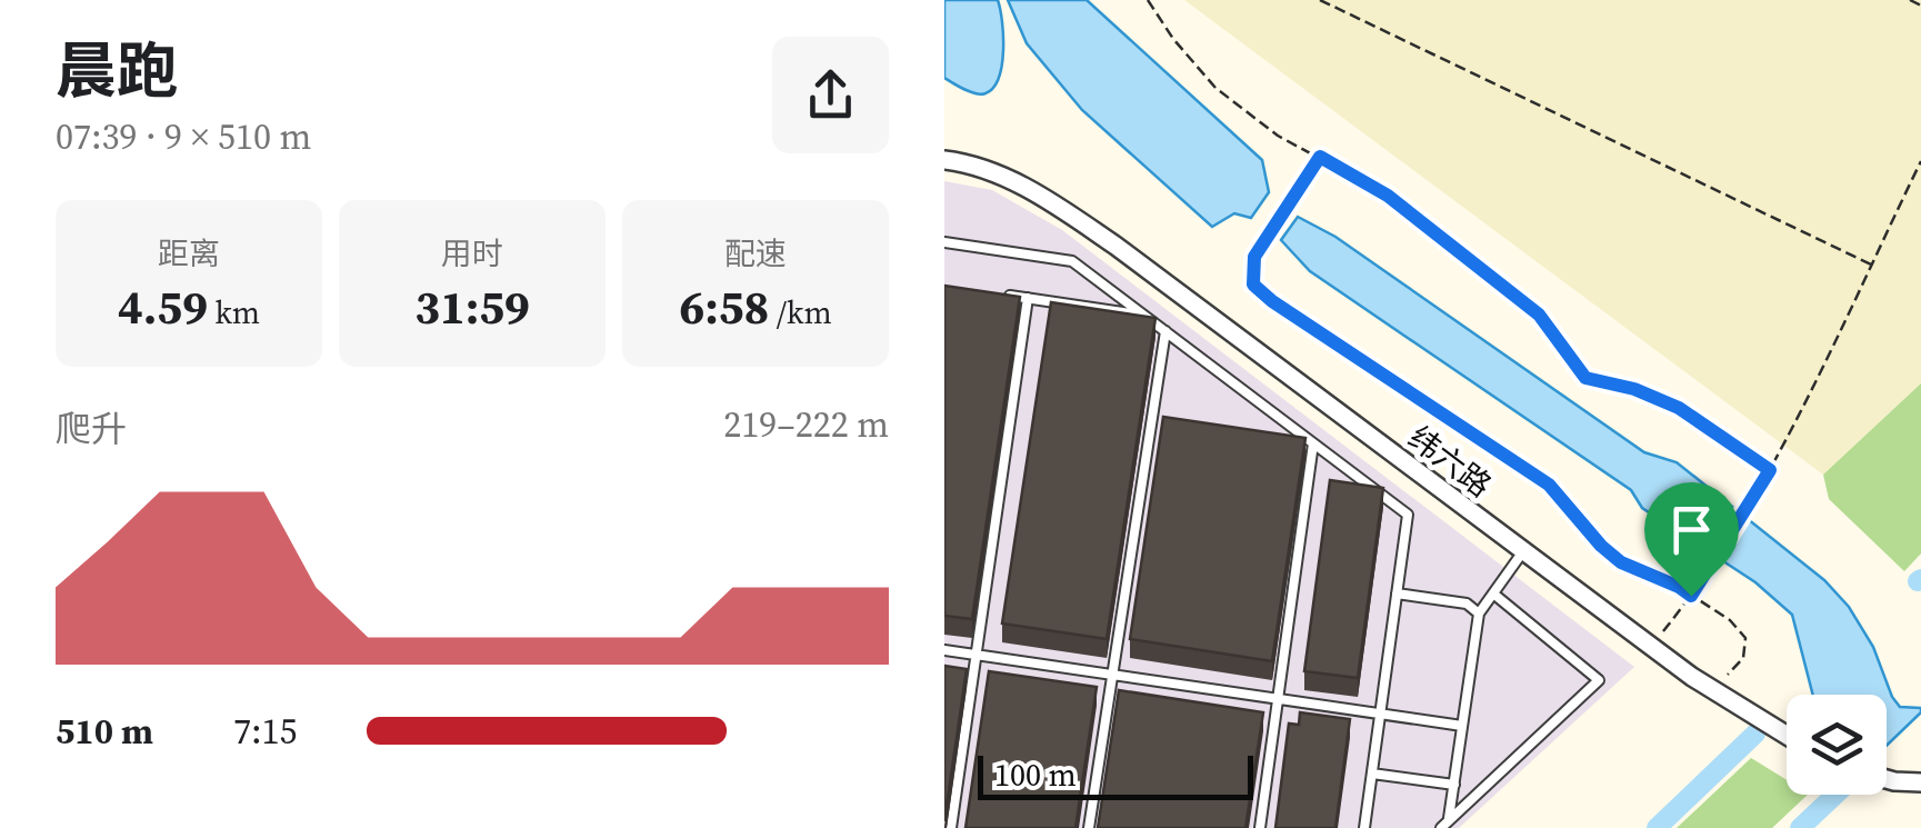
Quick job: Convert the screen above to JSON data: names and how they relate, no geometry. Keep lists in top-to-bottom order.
{
  "streets": {
    "street": ["纬六路"]
  },
  "scale_bar": "100 m",
  "page": {
    "heading": ["晨跑", "07:39 · 9 × 510 m"],
    "stats": [
      ["距离", "4.59 km"],
      ["用时", "31:59"],
      ["配速", "6:58 /km"]
    ],
    "chart": ["爬升", "219–222 m"],
    "list": [
      {
        "name": "510 m",
        "note": "7:15"
      }
    ],
    "scale": "100 m"
  }
}
